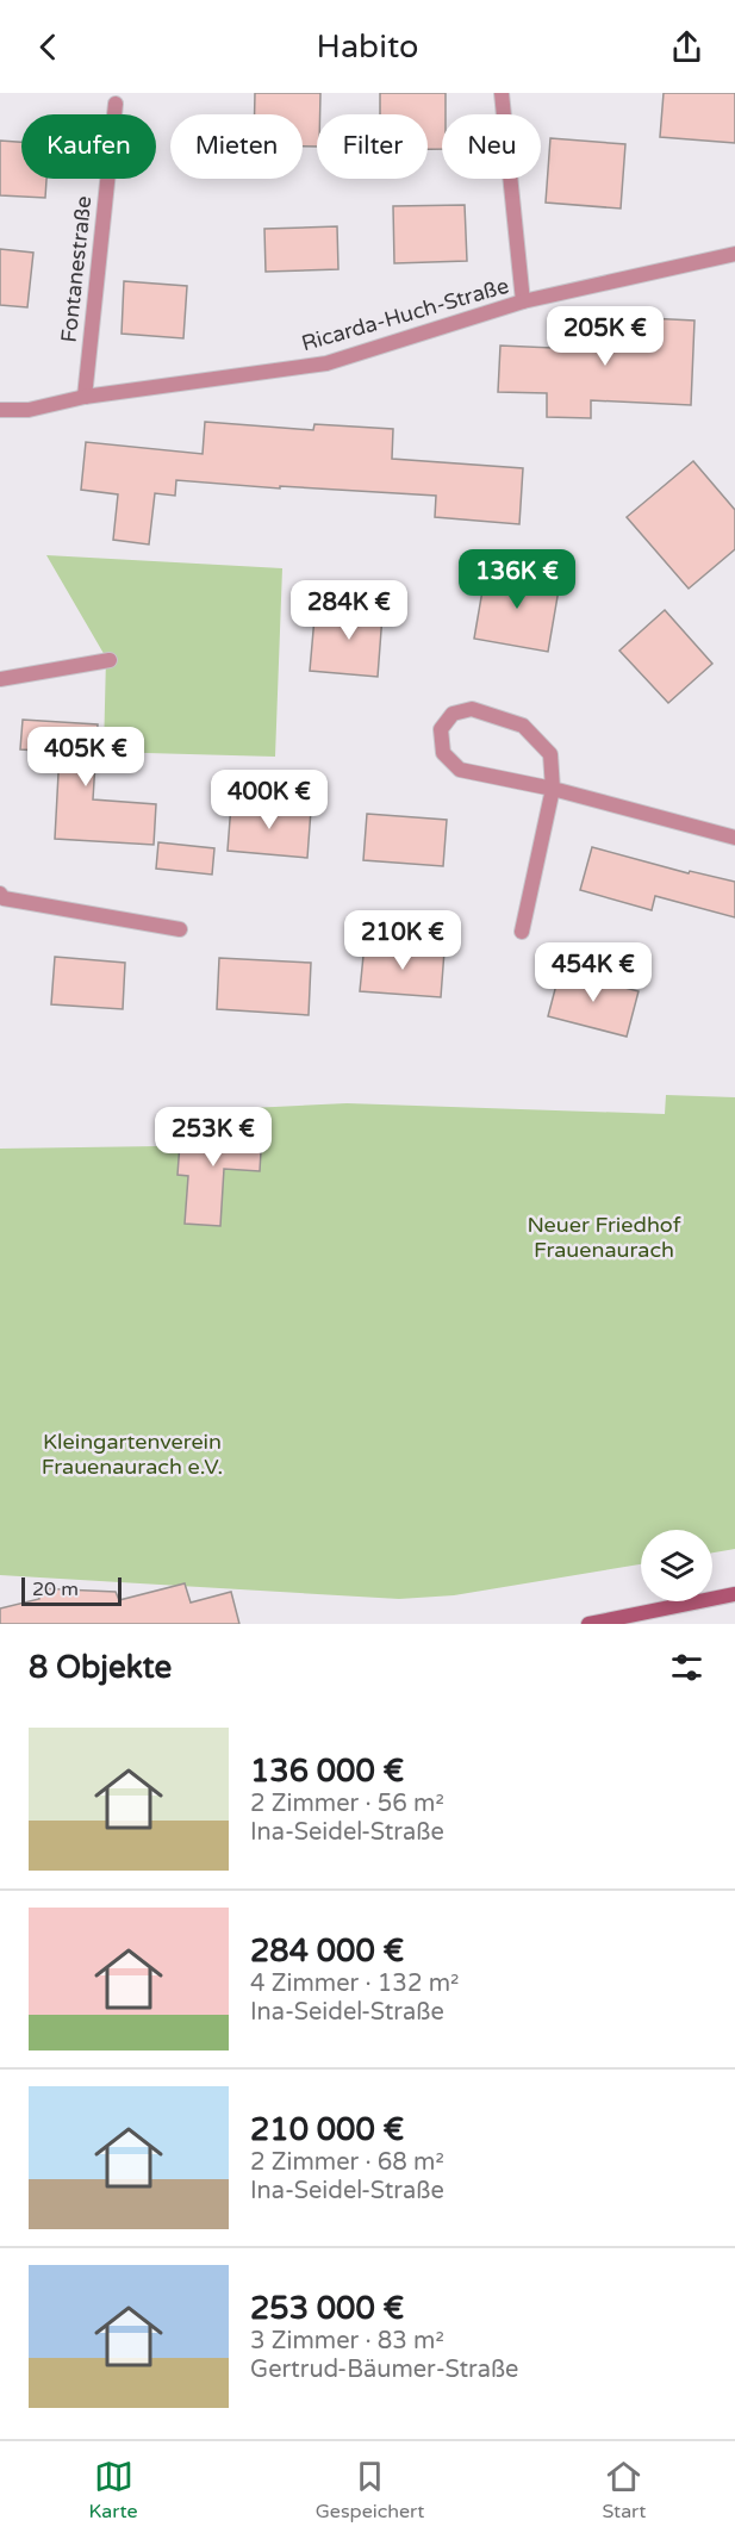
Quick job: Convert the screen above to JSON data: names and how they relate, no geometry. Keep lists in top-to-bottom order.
{
  "streets": {
    "street": ["Fontanestraße", "Ricarda-Huch-Straße"]
  },
  "crossings": [
    ["Fontanestraße", "Ricarda-Huch-Straße"]
  ],
  "parks": ["Neuer Friedhof Frauenaurach", "Kleingartenverein Frauenaurach e.V."],
  "scale_bar": "20 m",
  "page": {
    "header": "Habito",
    "chip": [
      "Kaufen",
      "Mieten",
      "Filter",
      "Neu"
    ],
    "price": [
      "205K €",
      "136K €",
      "284K €",
      "405K €",
      "400K €",
      "210K €",
      "454K €",
      "253K €"
    ],
    "scale": "20 m",
    "heading": "8 Objekte",
    "list": [
      {
        "name": "136 000 €",
        "note": "2 Zimmer · 56 m² · Ina-Seidel-Straße"
      },
      {
        "name": "284 000 €",
        "note": "4 Zimmer · 132 m² · Ina-Seidel-Straße"
      },
      {
        "name": "210 000 €",
        "note": "2 Zimmer · 68 m² · Ina-Seidel-Straße"
      },
      {
        "name": "253 000 €",
        "note": "3 Zimmer · 83 m² · Gertrud-Bäumer-Straße"
      }
    ],
    "tabs": ["Karte", "Gespeichert", "Start"]
  }
}
